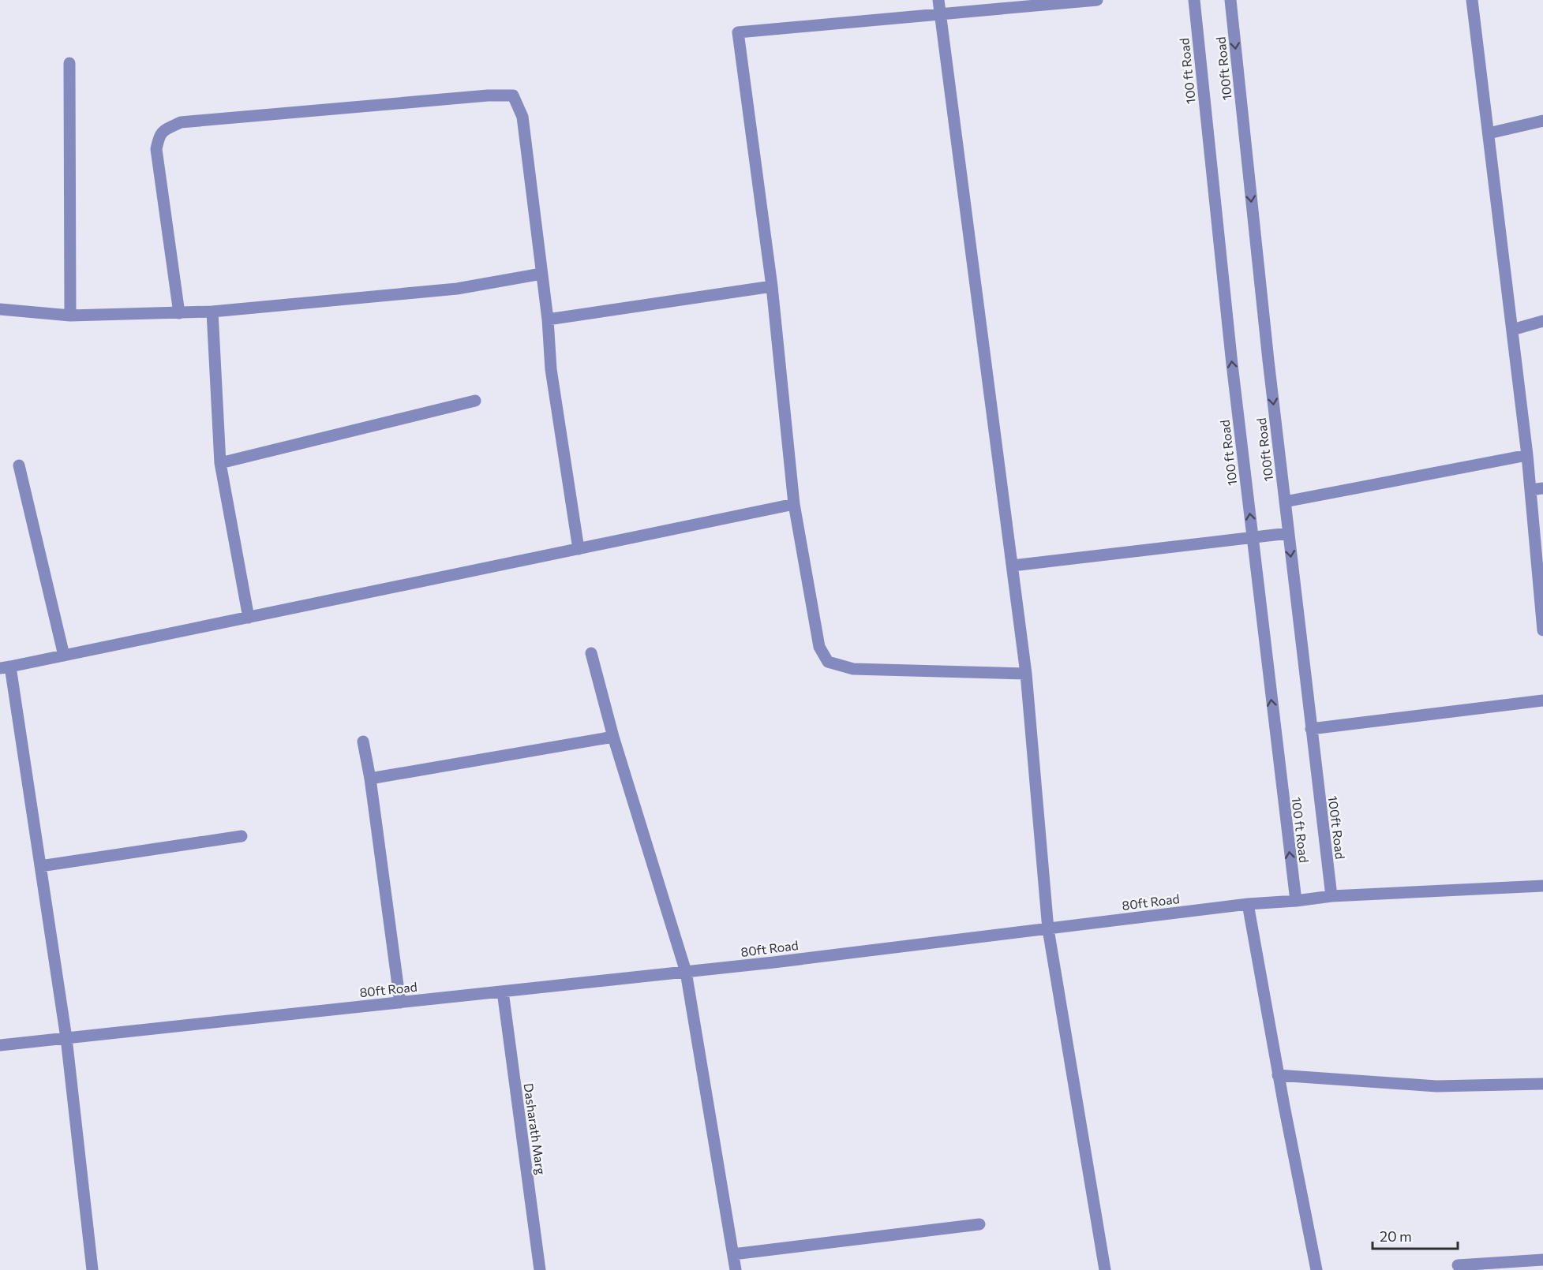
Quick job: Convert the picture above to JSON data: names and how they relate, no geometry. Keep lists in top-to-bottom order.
{
  "streets": {
    "street": [
      "100ft Road",
      "100 ft Road",
      "80ft Road",
      "Dasharath Marg"
    ]
  },
  "crossings": [
    ["100ft Road", "80ft Road"],
    ["100 ft Road", "80ft Road"],
    ["80ft Road", "Dasharath Marg"]
  ],
  "one_way": ["100ft Road", "100 ft Road"],
  "scale_bar": "20 m"
}
